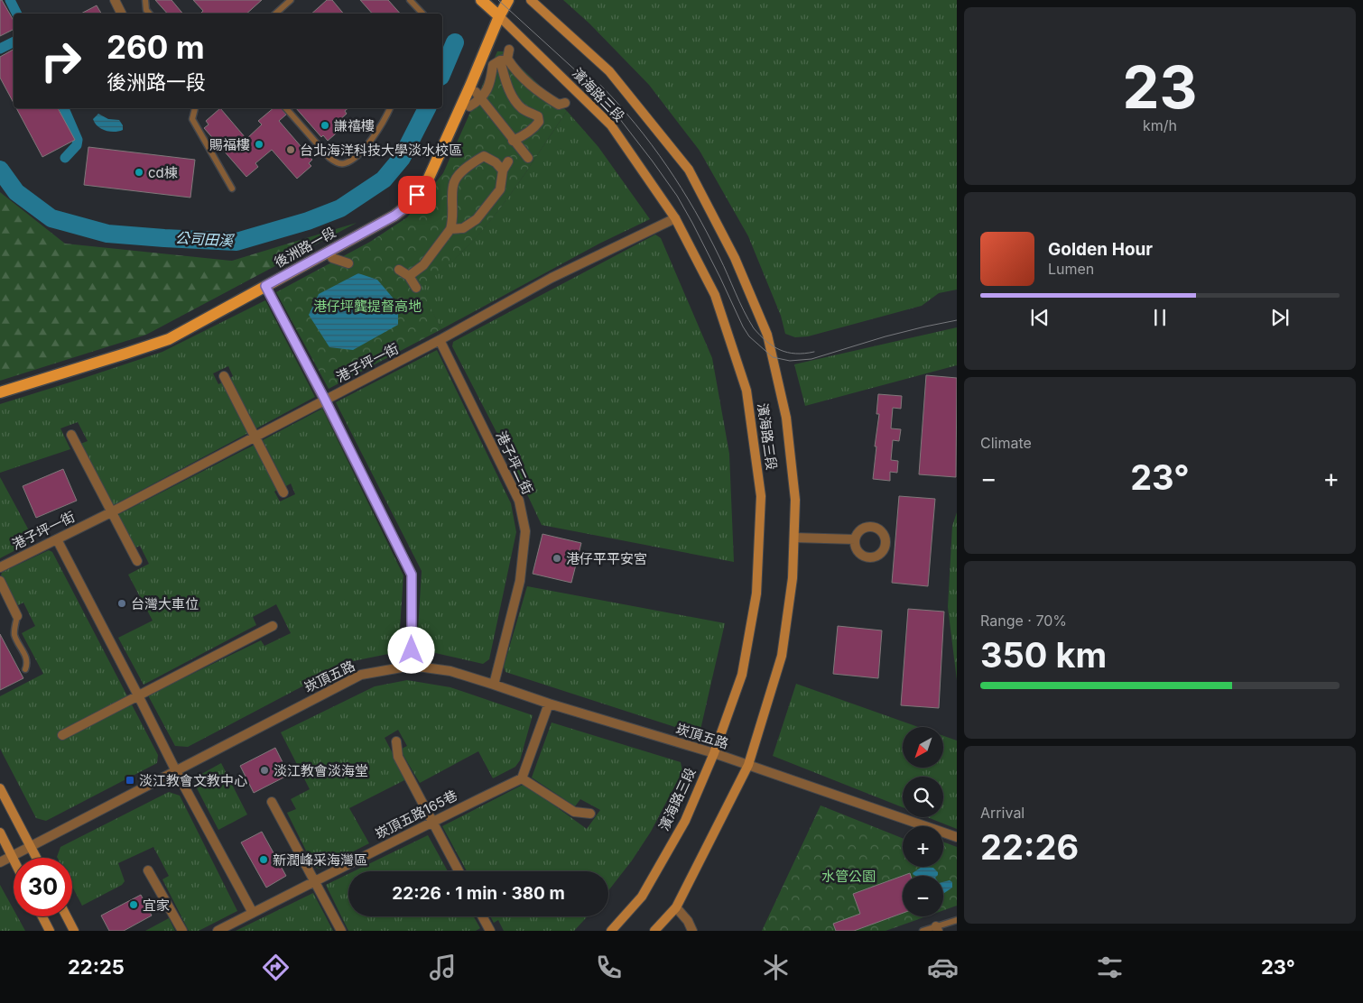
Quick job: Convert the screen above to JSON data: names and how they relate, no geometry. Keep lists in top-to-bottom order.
{
  "streets": {
    "main road": ["濱海路三段", "後洲路一段"],
    "street": [
      "港子坪一街",
      "港子坪二街",
      "崁頂五路",
      "崁頂五路165巷"
    ]
  },
  "crossings": [
    ["濱海路三段", "後洲路一段"],
    ["濱海路三段", "港子坪一街"],
    ["濱海路三段", "崁頂五路"],
    ["港子坪一街", "港子坪二街"],
    ["港子坪二街", "崁頂五路"]
  ],
  "water": ["公司田溪"],
  "parks": ["港仔坪龔提督高地", "水管公園"],
  "places": {
    "other": [
      "謙禧樓",
      "賜福樓",
      "台北海洋科技大學淡水校區",
      "cd棟",
      "港仔平平安宮",
      "台灣大車位",
      "淡江教會淡海堂",
      "新潤峰采海灣區",
      "宜家"
    ],
    "transit": ["淡江教會文教中心"]
  },
  "north": "bottom left",
  "page": {
    "tile": [
      ["23", "km/h"],
      "Climate",
      ["Range · 70%", "350 km"],
      ["Arrival", "22:26"]
    ],
    "turn": ["260 m", "後洲路一段"],
    "song": ["Golden Hour", "Lumen"],
    "heat": ["−", "23°", "+"],
    "map_buttons": ["+", "−"],
    "limit": "30",
    "trip": "22:26 · 1 min · 380 m",
    "tabs": ["22:25", "23°"]
  }
}
